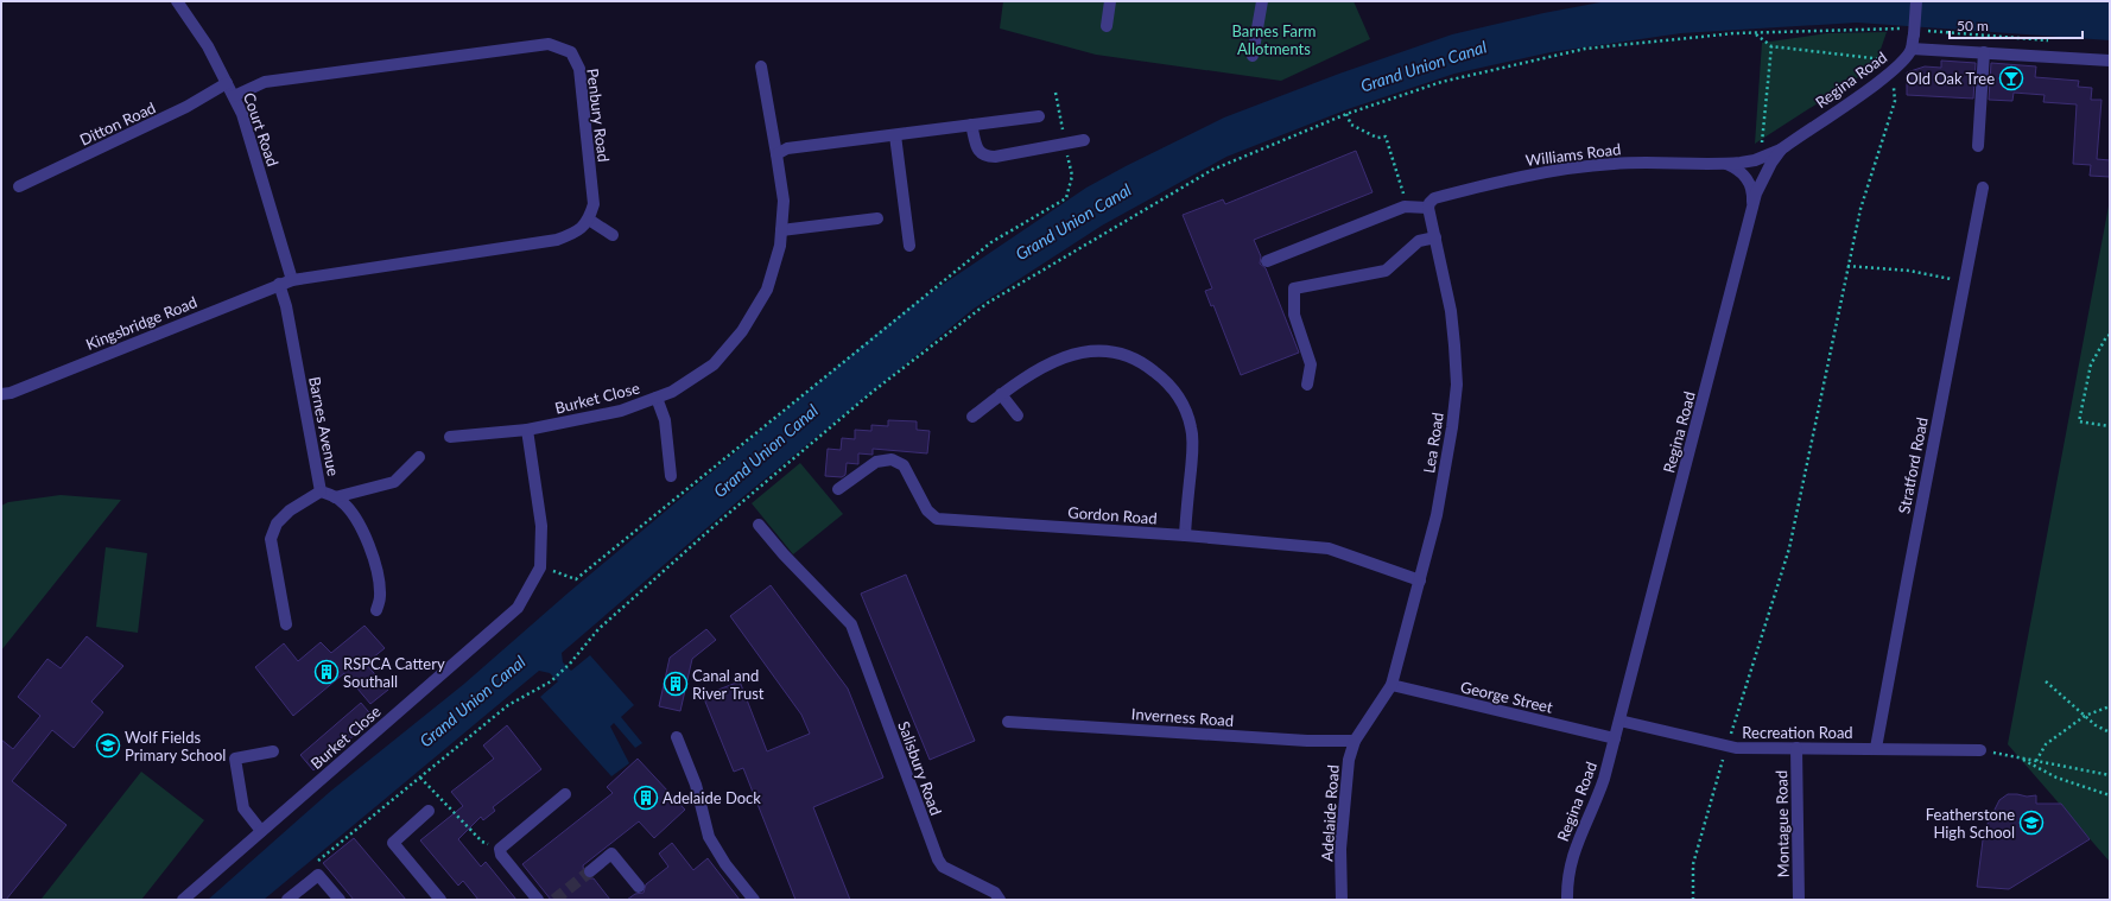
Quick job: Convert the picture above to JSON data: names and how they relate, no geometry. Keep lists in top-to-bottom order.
{
  "streets": {
    "street": [
      "Regina Road",
      "Penbury Road",
      "Ditton Road",
      "Court Road",
      "Williams Road",
      "Kingsbridge Road",
      "Burket Close",
      "Barnes Avenue",
      "Lea Road",
      "Stratford Road",
      "Gordon Road",
      "George Street",
      "Inverness Road",
      "Recreation Road",
      "Salisbury Road",
      "Adelaide Road",
      "Montague Road"
    ]
  },
  "crossings": [
    ["Regina Road", "Williams Road"],
    ["Regina Road", "George Street"],
    ["Regina Road", "Recreation Road"],
    ["Penbury Road", "Court Road"],
    ["Ditton Road", "Court Road"],
    ["Court Road", "Kingsbridge Road"],
    ["Williams Road", "Lea Road"],
    ["Kingsbridge Road", "Barnes Avenue"],
    ["Lea Road", "Gordon Road"],
    ["Lea Road", "George Street"],
    ["Lea Road", "Adelaide Road"],
    ["Stratford Road", "Recreation Road"],
    ["George Street", "Adelaide Road"],
    ["Inverness Road", "Adelaide Road"],
    ["Recreation Road", "Montague Road"]
  ],
  "water": ["Grand Union Canal"],
  "parks": ["Barnes Farm Allotments"],
  "places": {
    "bar": ["Old Oak Tree"],
    "building": ["RSPCA Cattery Southall", "Canal and River Trust", "Adelaide Dock"],
    "school or university": ["Wolf Fields Primary School", "Featherstone High School"]
  },
  "scale_bar": "50 m"
}
